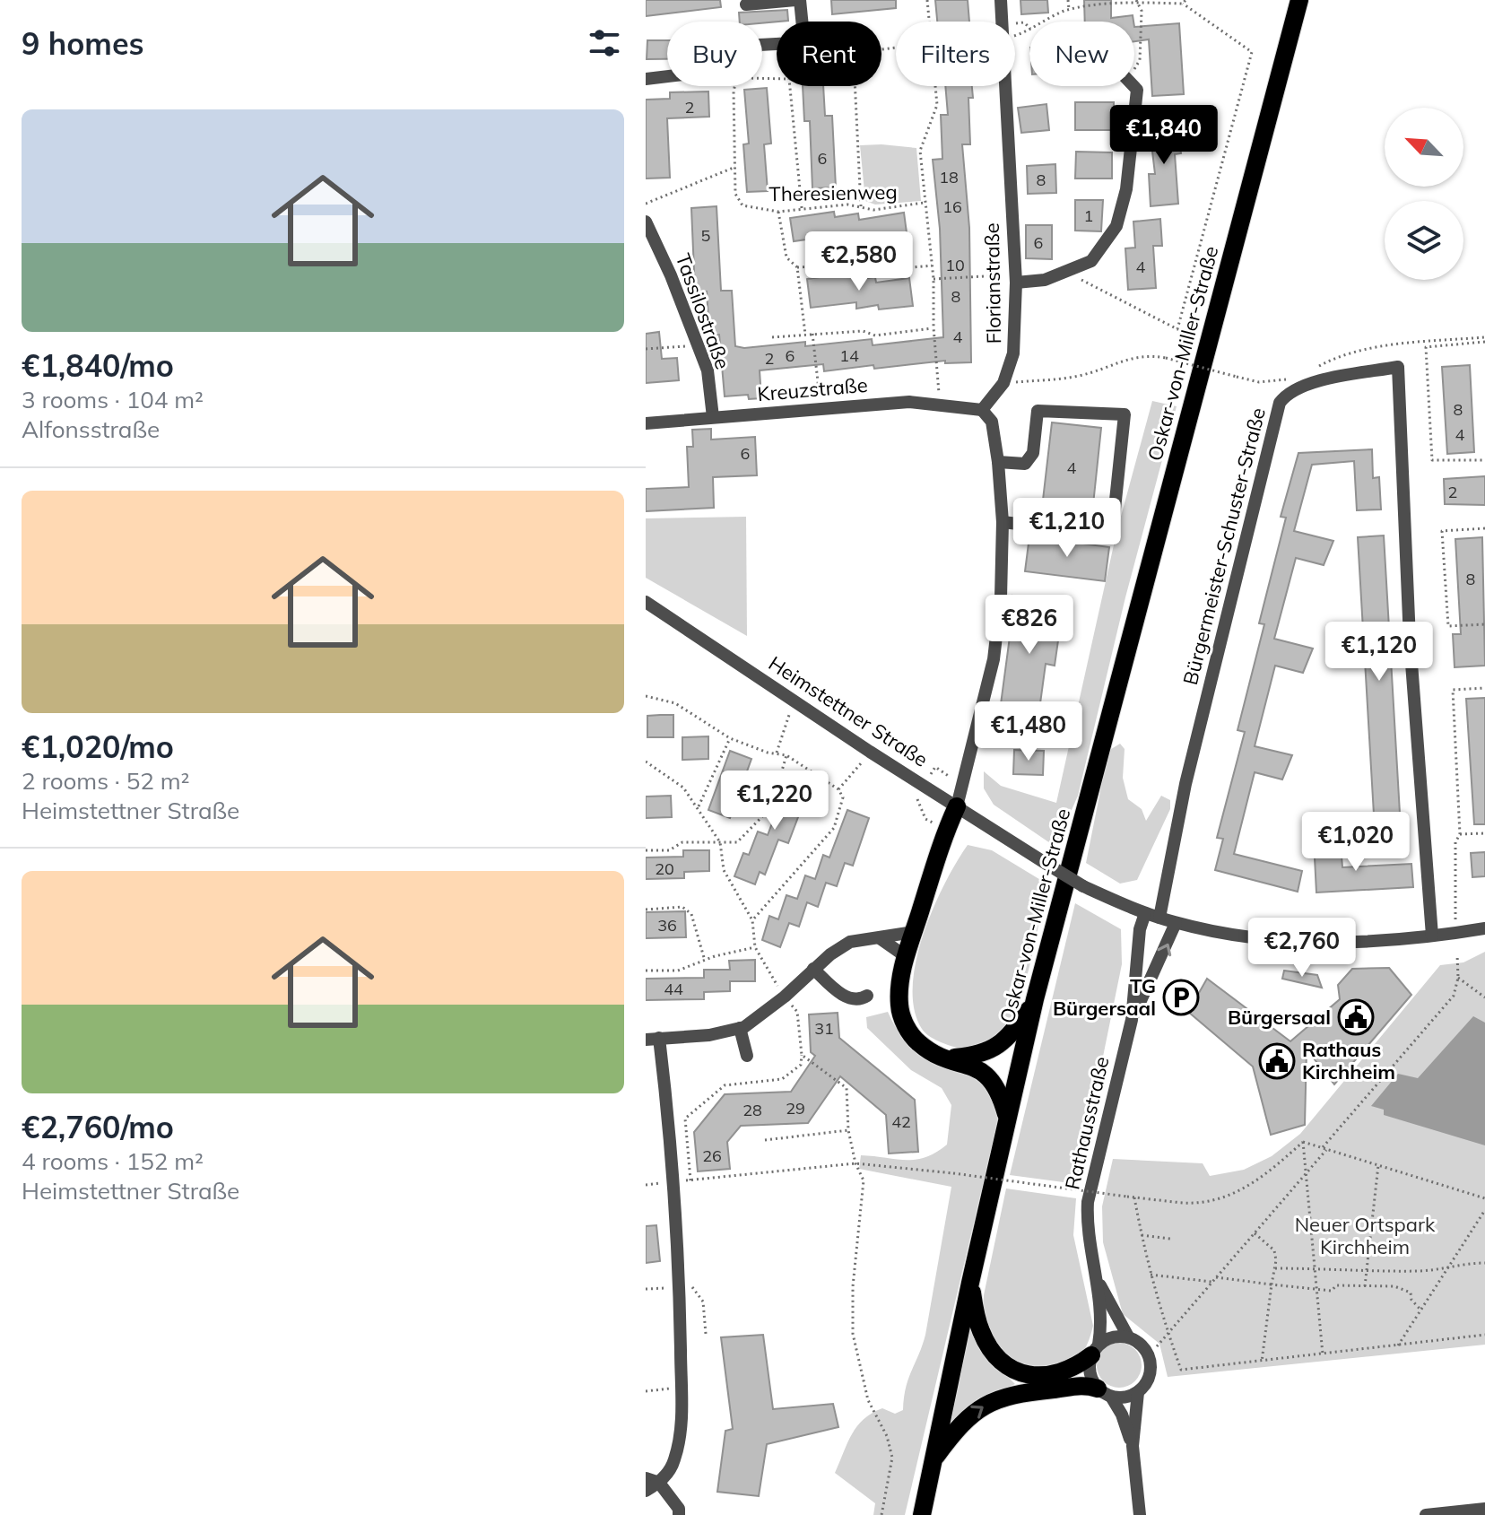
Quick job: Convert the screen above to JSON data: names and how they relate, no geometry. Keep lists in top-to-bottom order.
{
  "streets": {
    "main road": ["Oskar-von-Miller-Straße"],
    "street": [
      "Florianstraße",
      "Tassilostraße",
      "Kreuzstraße",
      "Bürgermeister-Schuster-Straße",
      "Heimstettner Straße",
      "Rathausstraße"
    ],
    "path": ["Theresienweg"]
  },
  "crossings": [
    ["Florianstraße", "Kreuzstraße"],
    ["Tassilostraße", "Kreuzstraße"],
    ["Bürgermeister-Schuster-Straße", "Heimstettner Straße"],
    ["Heimstettner Straße", "Rathausstraße"]
  ],
  "parks": ["Neuer Ortspark Kirchheim"],
  "places": {
    "parking": ["TG Bürgersaal"],
    "public building": ["Bürgersaal", "Rathaus Kirchheim"]
  },
  "house_numbers": [
    "2",
    "6",
    "18",
    "8",
    "16",
    "1",
    "5",
    "6",
    "10",
    "4",
    "8",
    "4",
    "6",
    "14",
    "2",
    "8",
    "4",
    "6",
    "4",
    "2",
    "8",
    "20",
    "36",
    "44",
    "31",
    "29",
    "28",
    "42",
    "26"
  ],
  "north": "top left",
  "page": {
    "heading": "9 homes",
    "chip": [
      "Buy",
      "Rent",
      "Filters",
      "New"
    ],
    "list": [
      {
        "name": "€1,840/mo",
        "note": "3 rooms · 104 m² · Alfonsstraße"
      },
      {
        "name": "€1,020/mo",
        "note": "2 rooms · 52 m² · Heimstettner Straße"
      },
      {
        "name": "€2,760/mo",
        "note": "4 rooms · 152 m² · Heimstettner Straße"
      }
    ],
    "price": [
      "€1,840",
      "€2,580",
      "€1,210",
      "€826",
      "€1,120",
      "€1,480",
      "€1,220",
      "€1,020",
      "€2,760"
    ]
  }
}
